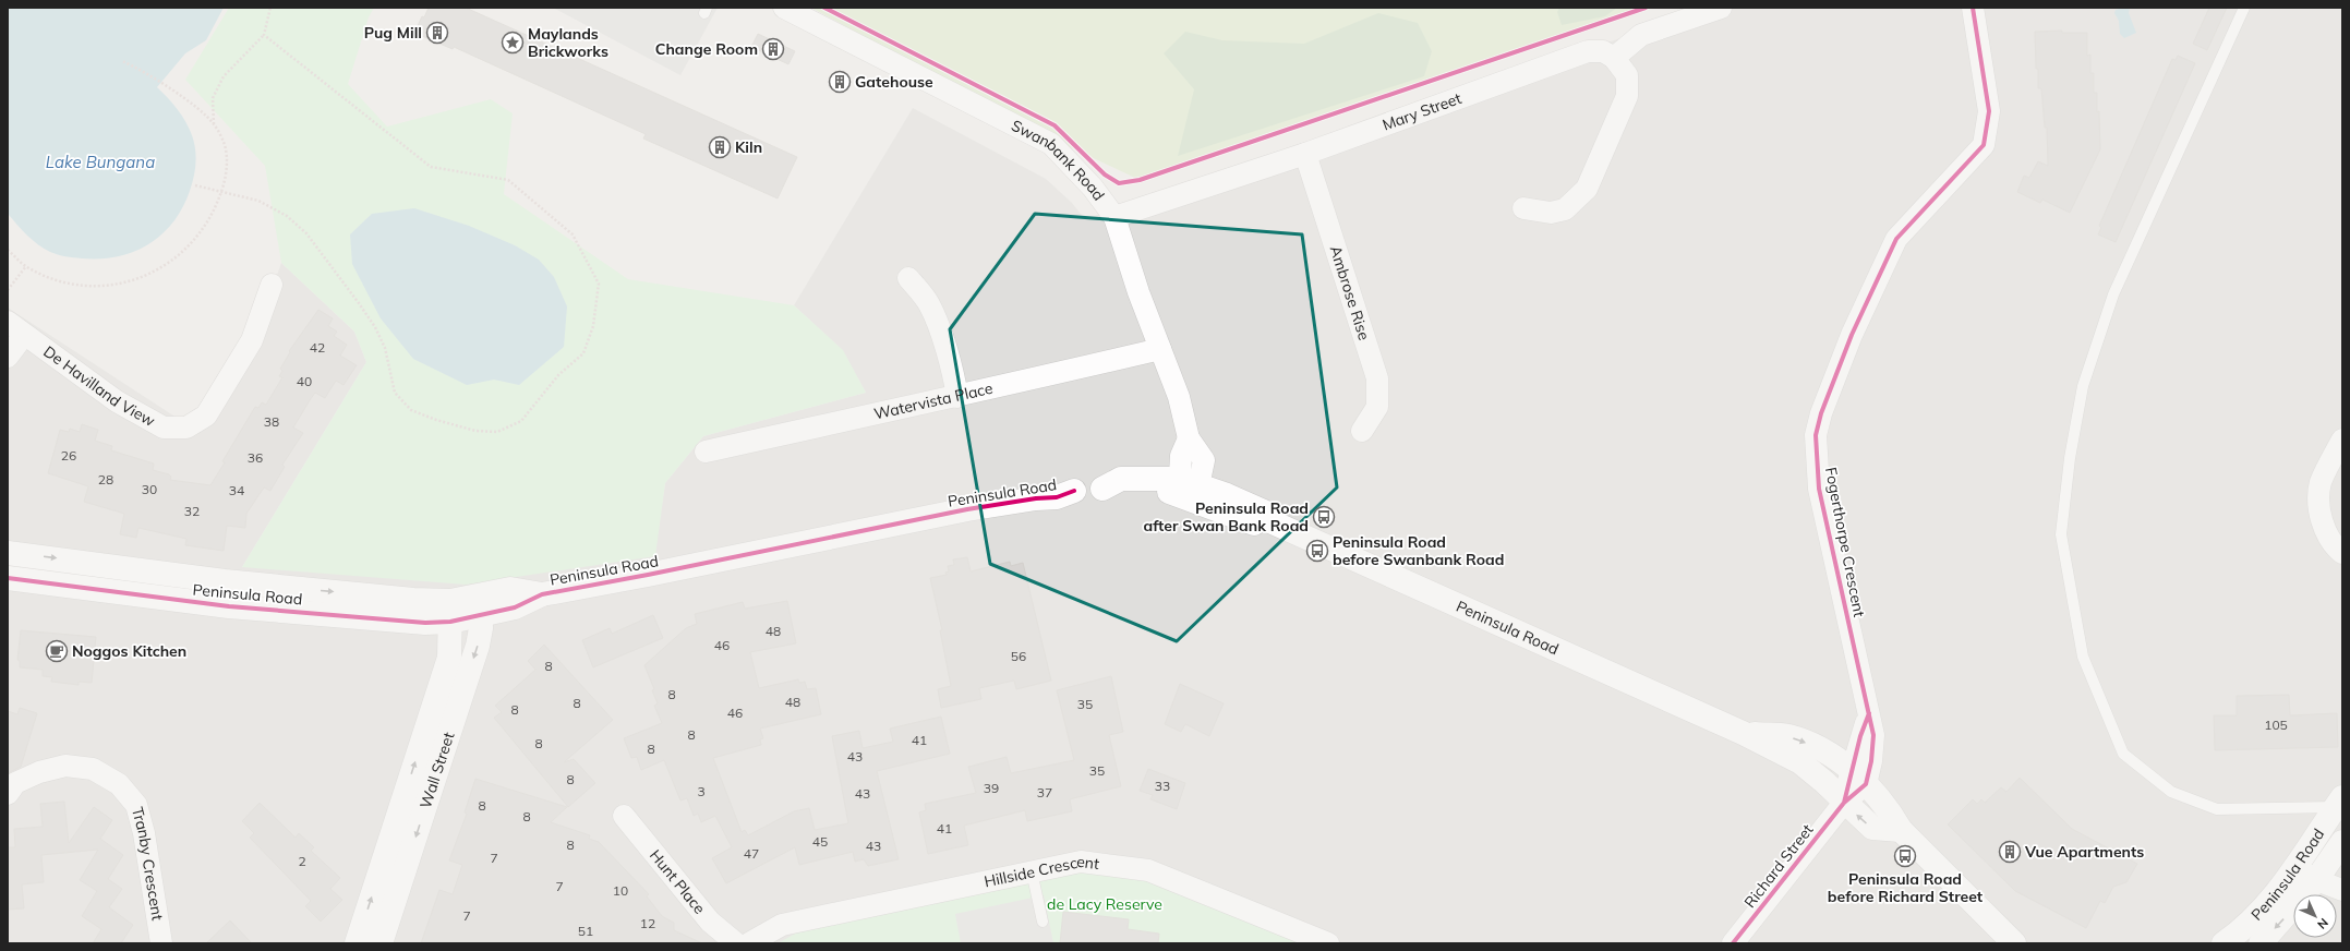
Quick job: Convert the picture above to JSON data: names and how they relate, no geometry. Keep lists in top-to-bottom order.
{
  "streets": {
    "street": [
      "Mary Street",
      "Swanbank Road",
      "Ambrose Rise",
      "De Havilland View",
      "Watervista Place",
      "Peninsula Road",
      "Fogerthorpe Crescent",
      "Wall Street",
      "Tranby Crescent",
      "Richard Street",
      "Hillside Crescent",
      "Hunt Place"
    ]
  },
  "crossings": [
    ["Mary Street", "Swanbank Road"],
    ["Mary Street", "Ambrose Rise"],
    ["Swanbank Road", "Watervista Place"],
    ["Swanbank Road", "Peninsula Road"],
    ["Peninsula Road", "Fogerthorpe Crescent"],
    ["Peninsula Road", "Wall Street"],
    ["Peninsula Road", "Richard Street"]
  ],
  "water": ["Lake Bungana"],
  "parks": ["de Lacy Reserve"],
  "places": {
    "building": [
      "Pug Mill",
      "Change Room",
      "Gatehouse",
      "Kiln",
      "Vue Apartments"
    ],
    "place": ["Maylands Brickworks"],
    "bus stop": ["Peninsula Road after Swan Bank Road", "Peninsula Road before Swanbank Road", "Peninsula Road before Richard Street"],
    "cafe": ["Noggos Kitchen"]
  },
  "house_numbers": [
    "42",
    "40",
    "38",
    "26",
    "36",
    "28",
    "30",
    "34",
    "32",
    "48",
    "46",
    "56",
    "8",
    "8",
    "48",
    "8",
    "35",
    "8",
    "46",
    "105",
    "8",
    "41",
    "8",
    "8",
    "43",
    "35",
    "8",
    "33",
    "39",
    "3",
    "37",
    "43",
    "8",
    "8",
    "41",
    "45",
    "8",
    "43",
    "47",
    "7",
    "2",
    "7",
    "10",
    "7",
    "12",
    "51"
  ],
  "north": "bottom right"
}
